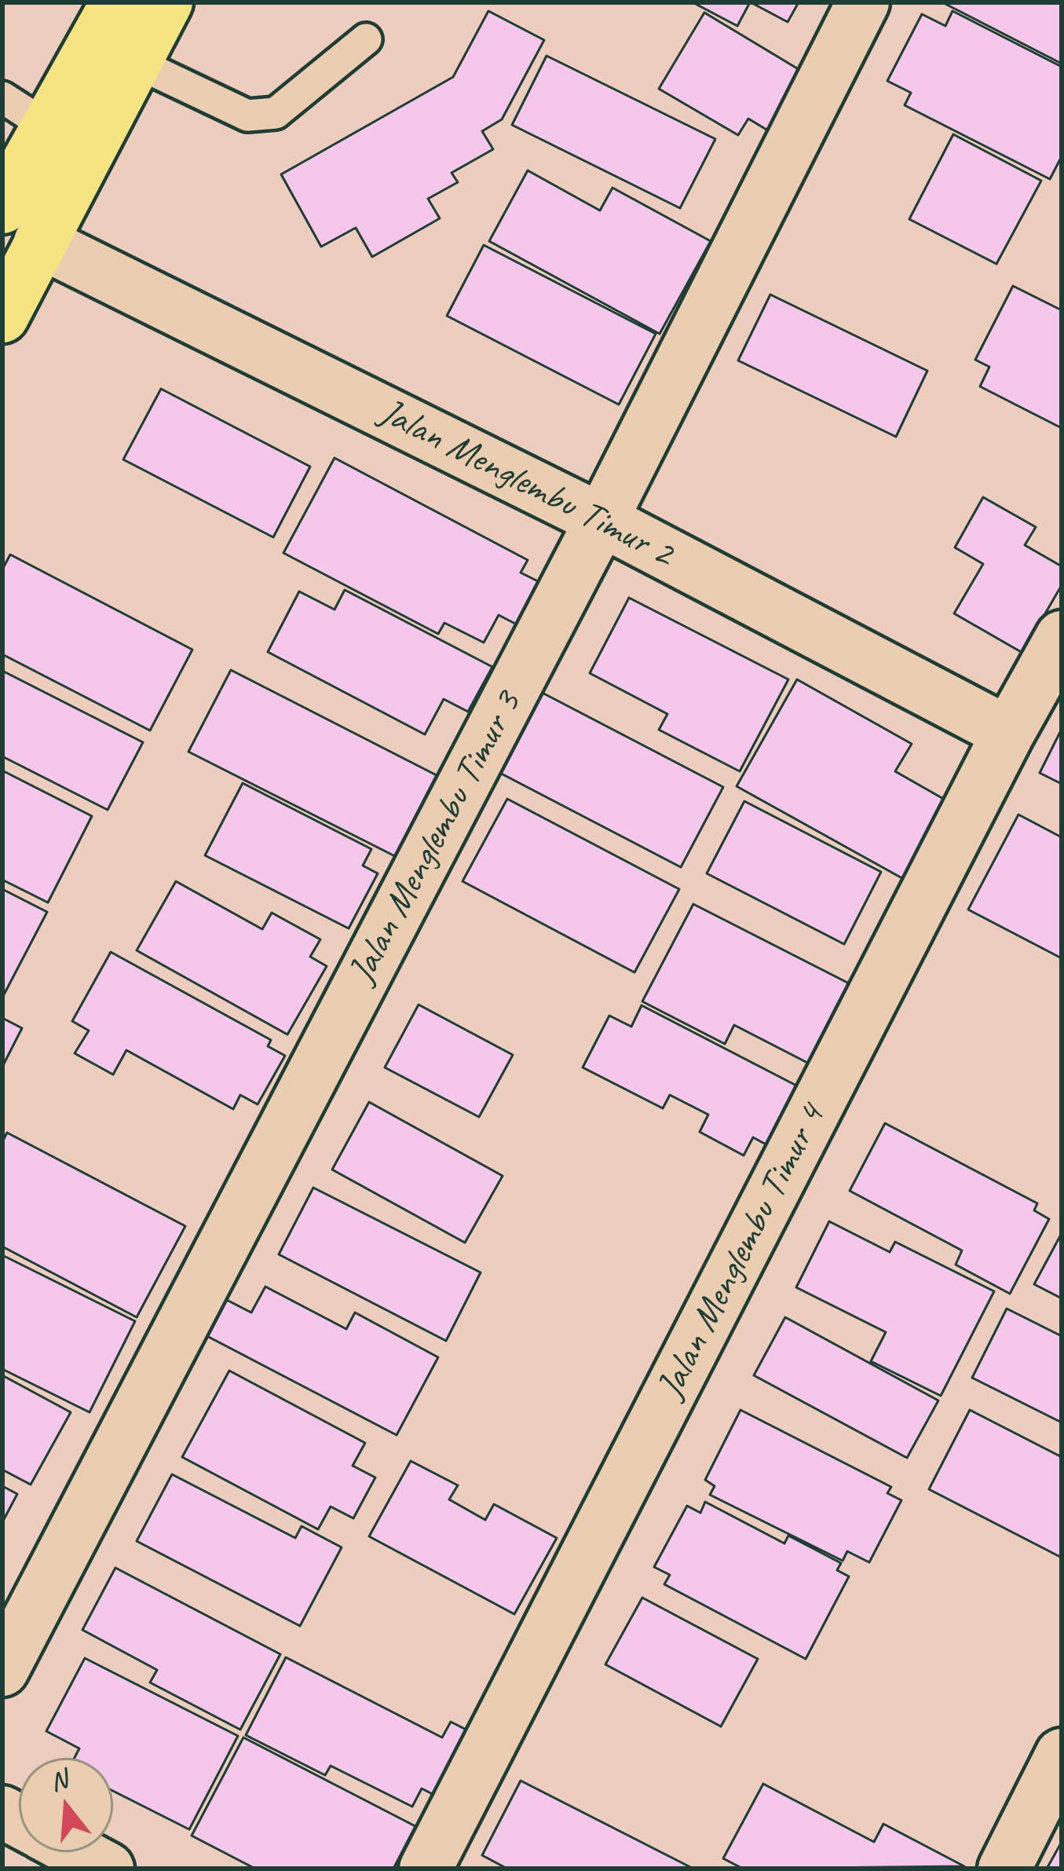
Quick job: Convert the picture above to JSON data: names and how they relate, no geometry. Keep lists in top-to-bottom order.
{
  "streets": {
    "street": ["Jalan Menglembu Timur 2", "Jalan Menglembu Timur 3", "Jalan Menglembu Timur 4"]
  },
  "crossings": [
    ["Jalan Menglembu Timur 2", "Jalan Menglembu Timur 3"],
    ["Jalan Menglembu Timur 2", "Jalan Menglembu Timur 4"]
  ],
  "north": "top"
}
